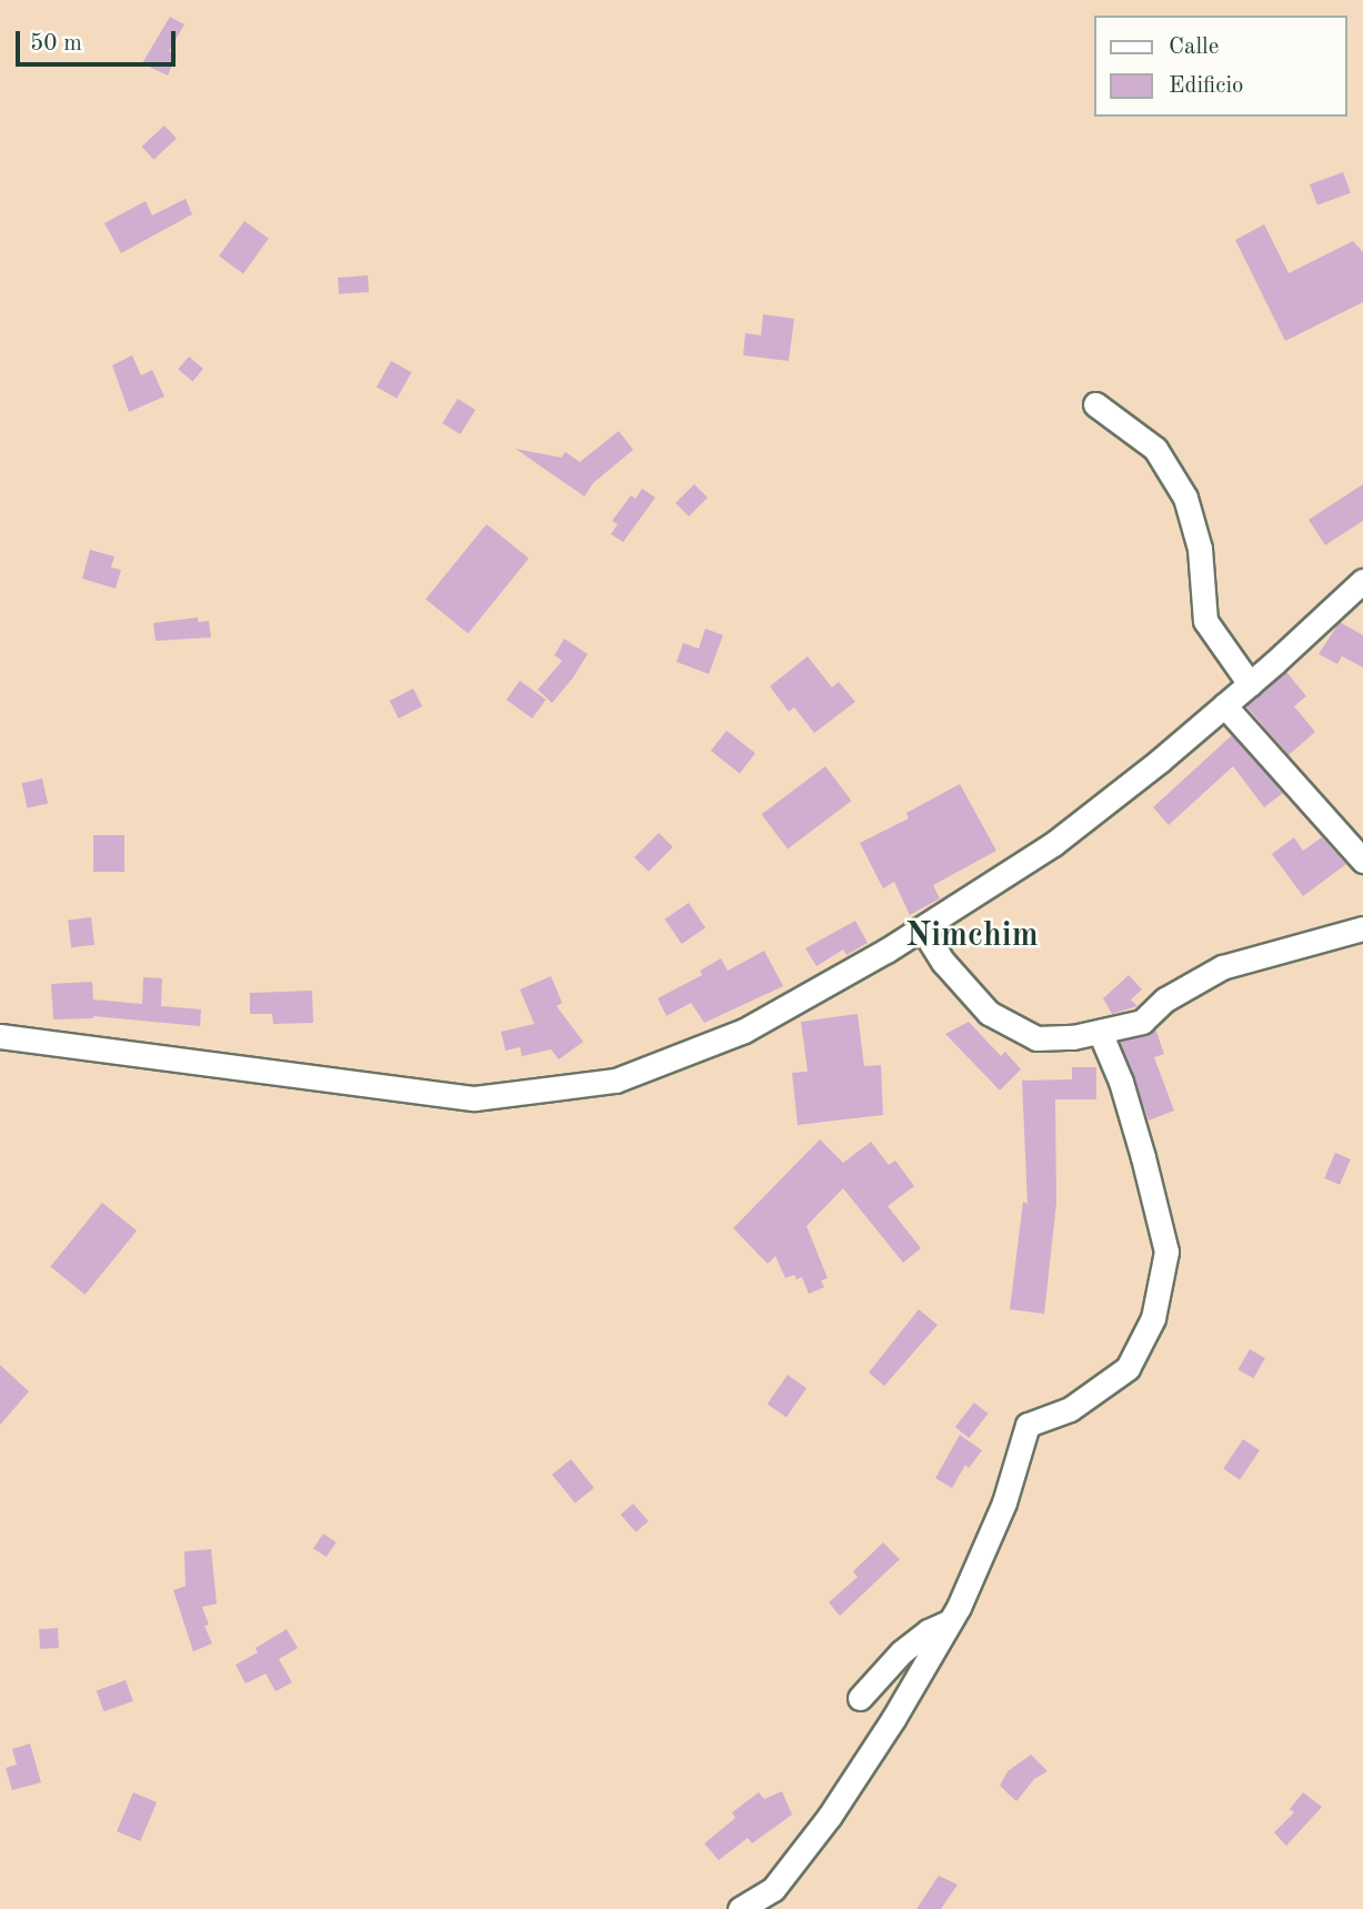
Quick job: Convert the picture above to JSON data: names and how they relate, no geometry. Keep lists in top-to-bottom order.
{
  "districts": ["Nimchim"],
  "legend": ["Calle", "Edificio"],
  "scale_bar": "50 m"
}
